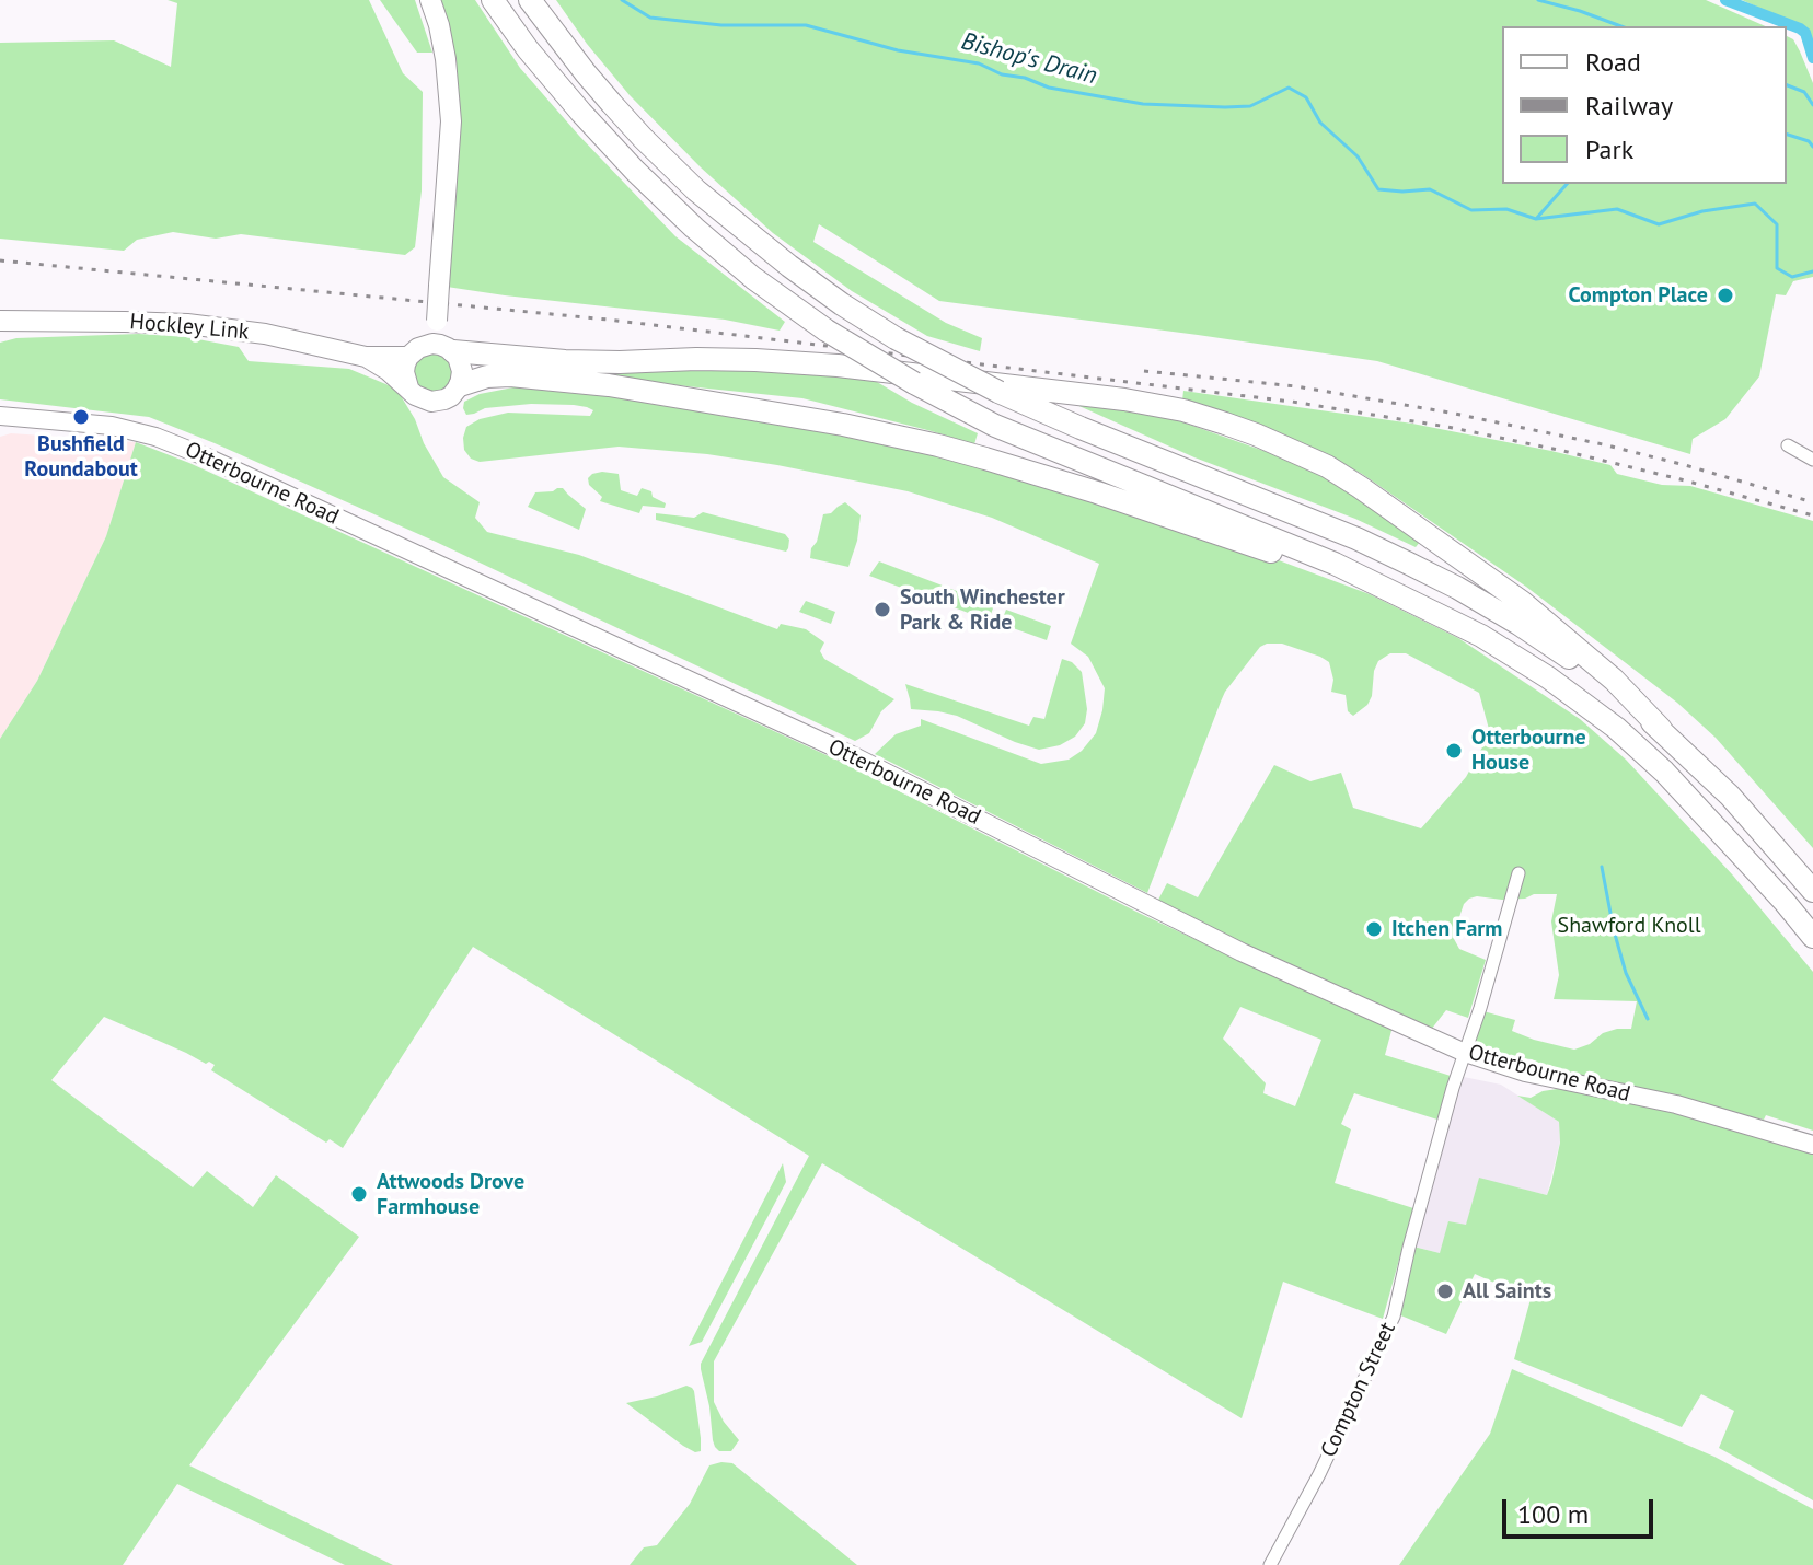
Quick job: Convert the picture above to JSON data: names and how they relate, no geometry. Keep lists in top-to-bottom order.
{
  "streets": {
    "main road": ["Hockley Link"],
    "street": ["Otterbourne Road", "Compton Street"]
  },
  "crossings": [
    ["Otterbourne Road", "Compton Street"]
  ],
  "water": ["Bishop's Drain"],
  "parks": ["Shawford Knoll"],
  "places": [
    "Compton Place",
    "Bushfield Roundabout",
    "South Winchester Park & Ride",
    "Otterbourne House",
    "Itchen Farm",
    "Attwoods Drove Farmhouse",
    "All Saints"
  ],
  "legend": ["Road", "Railway", "Park"],
  "scale_bar": "100 m"
}
